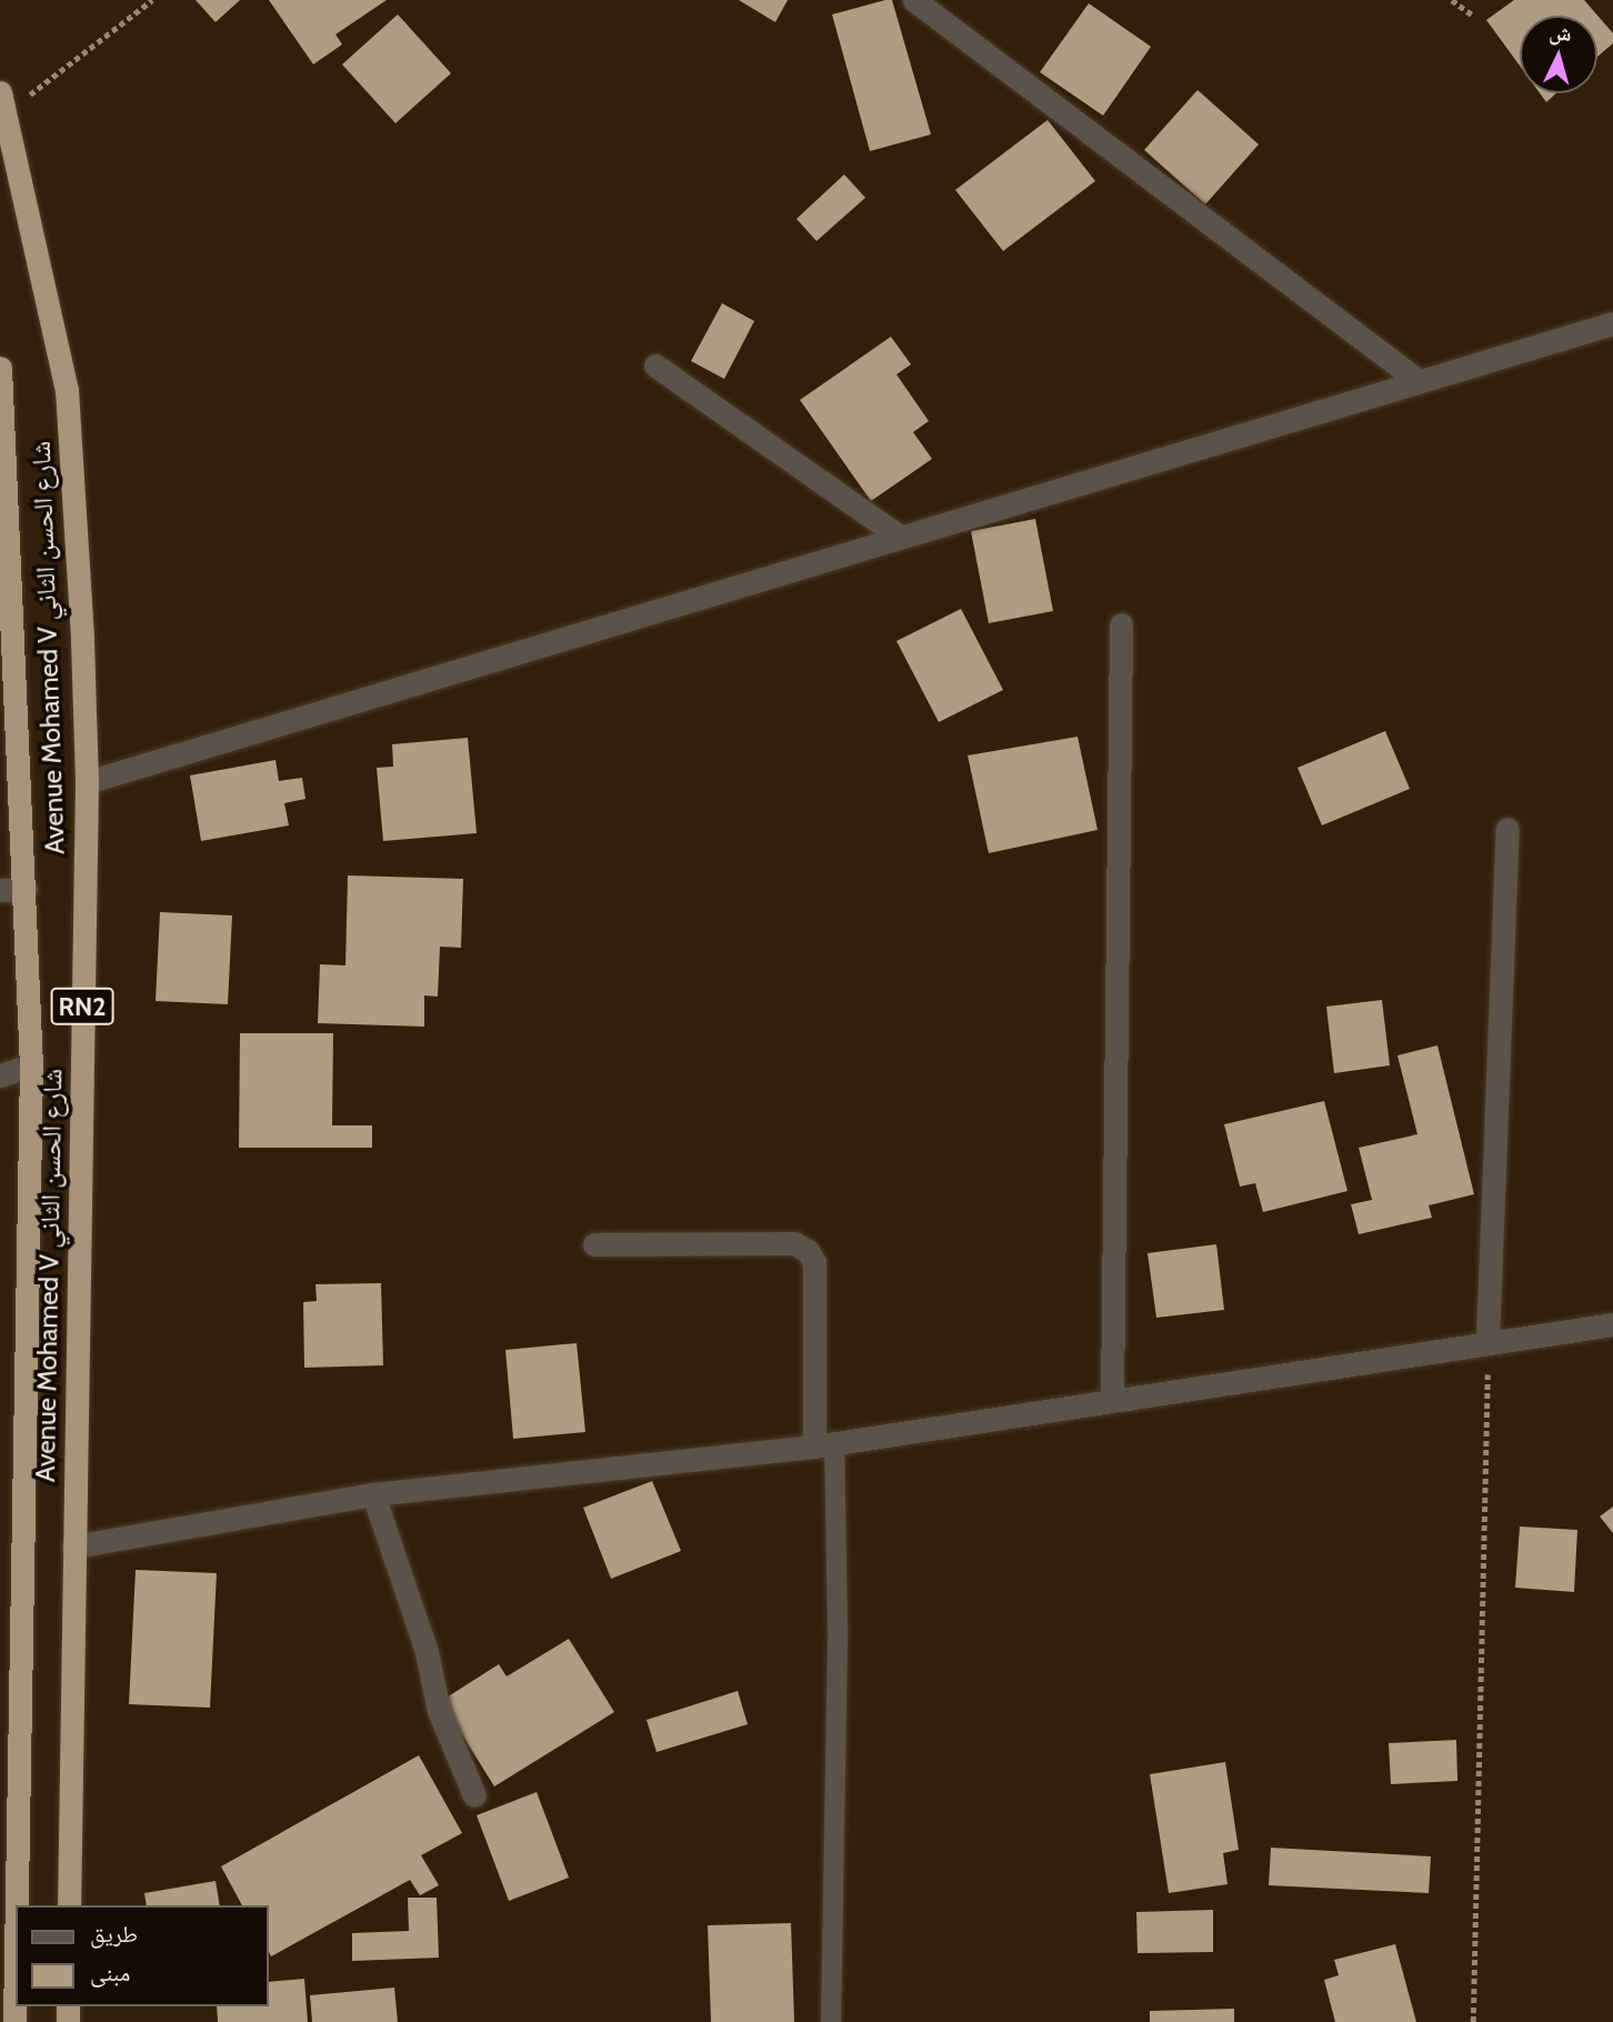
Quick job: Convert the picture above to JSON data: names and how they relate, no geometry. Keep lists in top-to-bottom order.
{
  "streets": {
    "highway": ["Avenue Mohamed V شارع الحسن الثاني", "RN2"]
  },
  "legend": ["طريق", "مبنى"],
  "north": "top"
}
